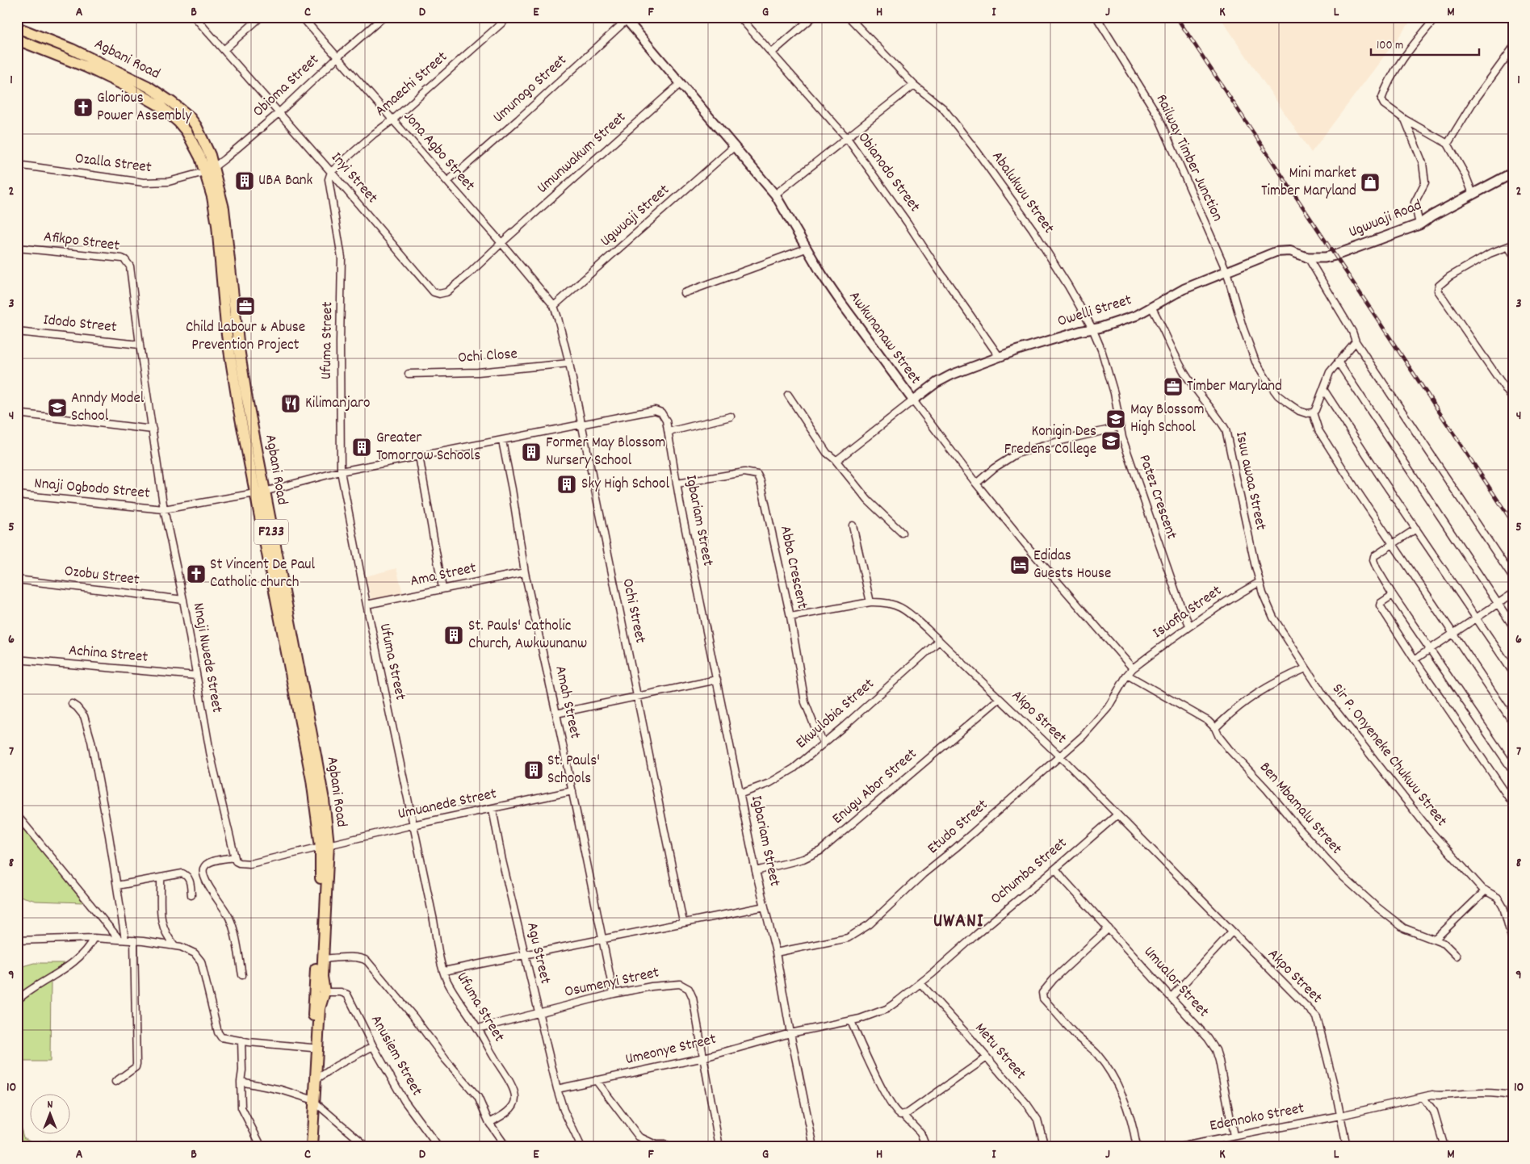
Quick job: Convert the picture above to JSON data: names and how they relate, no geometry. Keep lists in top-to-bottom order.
{
  "streets": {
    "main road": ["Agbani Road", "Ugwuaji Road", "F233"],
    "street": [
      "Amaechi Street",
      "Obioma Street",
      "Umunogo Street",
      "Jona Agbo Street",
      "Umunwakum Street",
      "Railway Timber Junction",
      "Ozalla Street",
      "Obianodo Street",
      "Inyi Street",
      "Abalukwu Street",
      "Ugwuaji Street",
      "Afikpo Street",
      "Owelli Street",
      "Idodo Street",
      "Awkunanaw Street",
      "Ufuma Street",
      "Ochi Close",
      "Isuu awaa Street",
      "Nnaji Ogbodo Street",
      "Patez Crescent",
      "Igbariam Street",
      "Abba Crescent",
      "Ama Street",
      "Ozobu Street",
      "Ochi Street",
      "Isuofia Street",
      "Achina Street",
      "Nnaji Nwede Street",
      "Amah Street",
      "Ekwulobia Street",
      "Akpo Street",
      "Sir P. Onyeneke Chukwu Street",
      "Enugu Abor Street",
      "Umuanede Street",
      "Ben Mbamalu Street",
      "Etudo Street",
      "Ochumba Street",
      "Agu Street",
      "Umualor Street",
      "Osumenyi Street",
      "Umeonye Street",
      "Metu Street",
      "Anusiem Street",
      "Edennoko Street"
    ]
  },
  "crossings": [
    ["Agbani Road", "Obioma Street"],
    ["Agbani Road", "Ozalla Street"],
    ["Agbani Road", "Nnaji Ogbodo Street"],
    ["Agbani Road", "Igbariam Street"],
    ["Agbani Road", "Umuanede Street"],
    ["Agbani Road", "Anusiem Street"],
    ["Amaechi Street", "Jona Agbo Street"],
    ["Amaechi Street", "Inyi Street"],
    ["Amaechi Street", "Ufuma Street"],
    ["Obioma Street", "Jona Agbo Street"],
    ["Obioma Street", "Ozalla Street"],
    ["Obioma Street", "Inyi Street"],
    ["Umunogo Street", "Jona Agbo Street"],
    ["Umunogo Street", "Awkunanaw Street"],
    ["Jona Agbo Street", "Umunwakum Street"],
    ["Jona Agbo Street", "Inyi Street"],
    ["Jona Agbo Street", "Ugwuaji Street"],
    ["Jona Agbo Street", "Ochi Street"],
    ["Umunwakum Street", "Inyi Street"],
    ["Umunwakum Street", "Awkunanaw Street"],
    ["Railway Timber Junction", "Owelli Street"],
    ["Obianodo Street", "Owelli Street"],
    ["Inyi Street", "Ufuma Street"],
    ["Abalukwu Street", "Owelli Street"],
    ["Abalukwu Street", "Patez Crescent"],
    ["Ugwuaji Street", "Awkunanaw Street"],
    ["Ugwuaji Street", "Ochi Street"],
    ["Ugwuaji Road", "Owelli Street"],
    ["Afikpo Street", "Nnaji Nwede Street"],
    ["Owelli Street", "Awkunanaw Street"],
    ["Owelli Street", "Isuu awaa Street"],
    ["Owelli Street", "Patez Crescent"],
    ["Idodo Street", "Nnaji Nwede Street"],
    ["Awkunanaw Street", "Isuofia Street"],
    ["Ufuma Street", "Igbariam Street"],
    ["Ufuma Street", "Ama Street"],
    ["Ufuma Street", "Umuanede Street"],
    ["Ufuma Street", "Osumenyi Street"],
    ["Ochi Close", "Ochi Street"],
    ["Isuu awaa Street", "Isuofia Street"],
    ["Isuu awaa Street", "Sir P. Onyeneke Chukwu Street"],
    ["Nnaji Ogbodo Street", "Igbariam Street"],
    ["Nnaji Ogbodo Street", "Nnaji Nwede Street"],
    ["Patez Crescent", "Isuofia Street"],
    ["Igbariam Street", "Abba Crescent"],
    ["Igbariam Street", "Ochi Street"],
    ["Igbariam Street", "Amah Street"],
    ["Igbariam Street", "Ekwulobia Street"],
    ["Igbariam Street", "Enugu Abor Street"],
    ["Igbariam Street", "Etudo Street"],
    ["Igbariam Street", "Ochumba Street"],
    ["Igbariam Street", "Umeonye Street"],
    ["Abba Crescent", "Ekwulobia Street"],
    ["Abba Crescent", "Akpo Street"],
    ["Ama Street", "Amah Street"],
    ["Ozobu Street", "Nnaji Nwede Street"],
    ["Isuofia Street", "Ben Mbamalu Street"],
    ["Isuofia Street", "Etudo Street"],
    ["Achina Street", "Nnaji Nwede Street"],
    ["Amah Street", "Umuanede Street"],
    ["Amah Street", "Osumenyi Street"],
    ["Ekwulobia Street", "Akpo Street"],
    ["Akpo Street", "Enugu Abor Street"],
    ["Akpo Street", "Etudo Street"],
    ["Akpo Street", "Ochumba Street"],
    ["Akpo Street", "Edennoko Street"],
    ["Umuanede Street", "Agu Street"],
    ["Ben Mbamalu Street", "Etudo Street"],
    ["Ochumba Street", "Umualor Street"],
    ["Ochumba Street", "Umeonye Street"],
    ["Ochumba Street", "Metu Street"],
    ["Agu Street", "Osumenyi Street"],
    ["Agu Street", "Umeonye Street"],
    ["Umualor Street", "Edennoko Street"],
    ["Osumenyi Street", "Umeonye Street"]
  ],
  "districts": ["UWANI"],
  "places": {
    "church": ["Glorious Power Assembly", "St Vincent De Paul Catholic church"],
    "building": [
      "UBA Bank",
      "Greater Tomorrow Schools",
      "Former May Blossom Nursery School",
      "Sky High School",
      "St. Pauls' Catholic Church, Awkwunanw",
      "St. Pauls' Schools"
    ],
    "shop": ["Mini market Timber Maryland"],
    "office": ["Child Labour & Abuse Prevention Project", "Timber Maryland"],
    "restaurant": ["Kilimanjaro"],
    "school or university": ["Anndy Model School", "May Blossom High School", "Konigin Des Fredens College"],
    "hotel": ["Edidas Guests House"]
  },
  "scale_bar": "100 m",
  "north": "top",
  "grid": {
    "columns": [
      "A",
      "B",
      "C",
      "D",
      "E",
      "F",
      "G",
      "H",
      "I",
      "J",
      "K",
      "L",
      "M"
    ],
    "rows": [
      "1",
      "2",
      "3",
      "4",
      "5",
      "6",
      "7",
      "8",
      "9",
      "10"
    ]
  }
}
